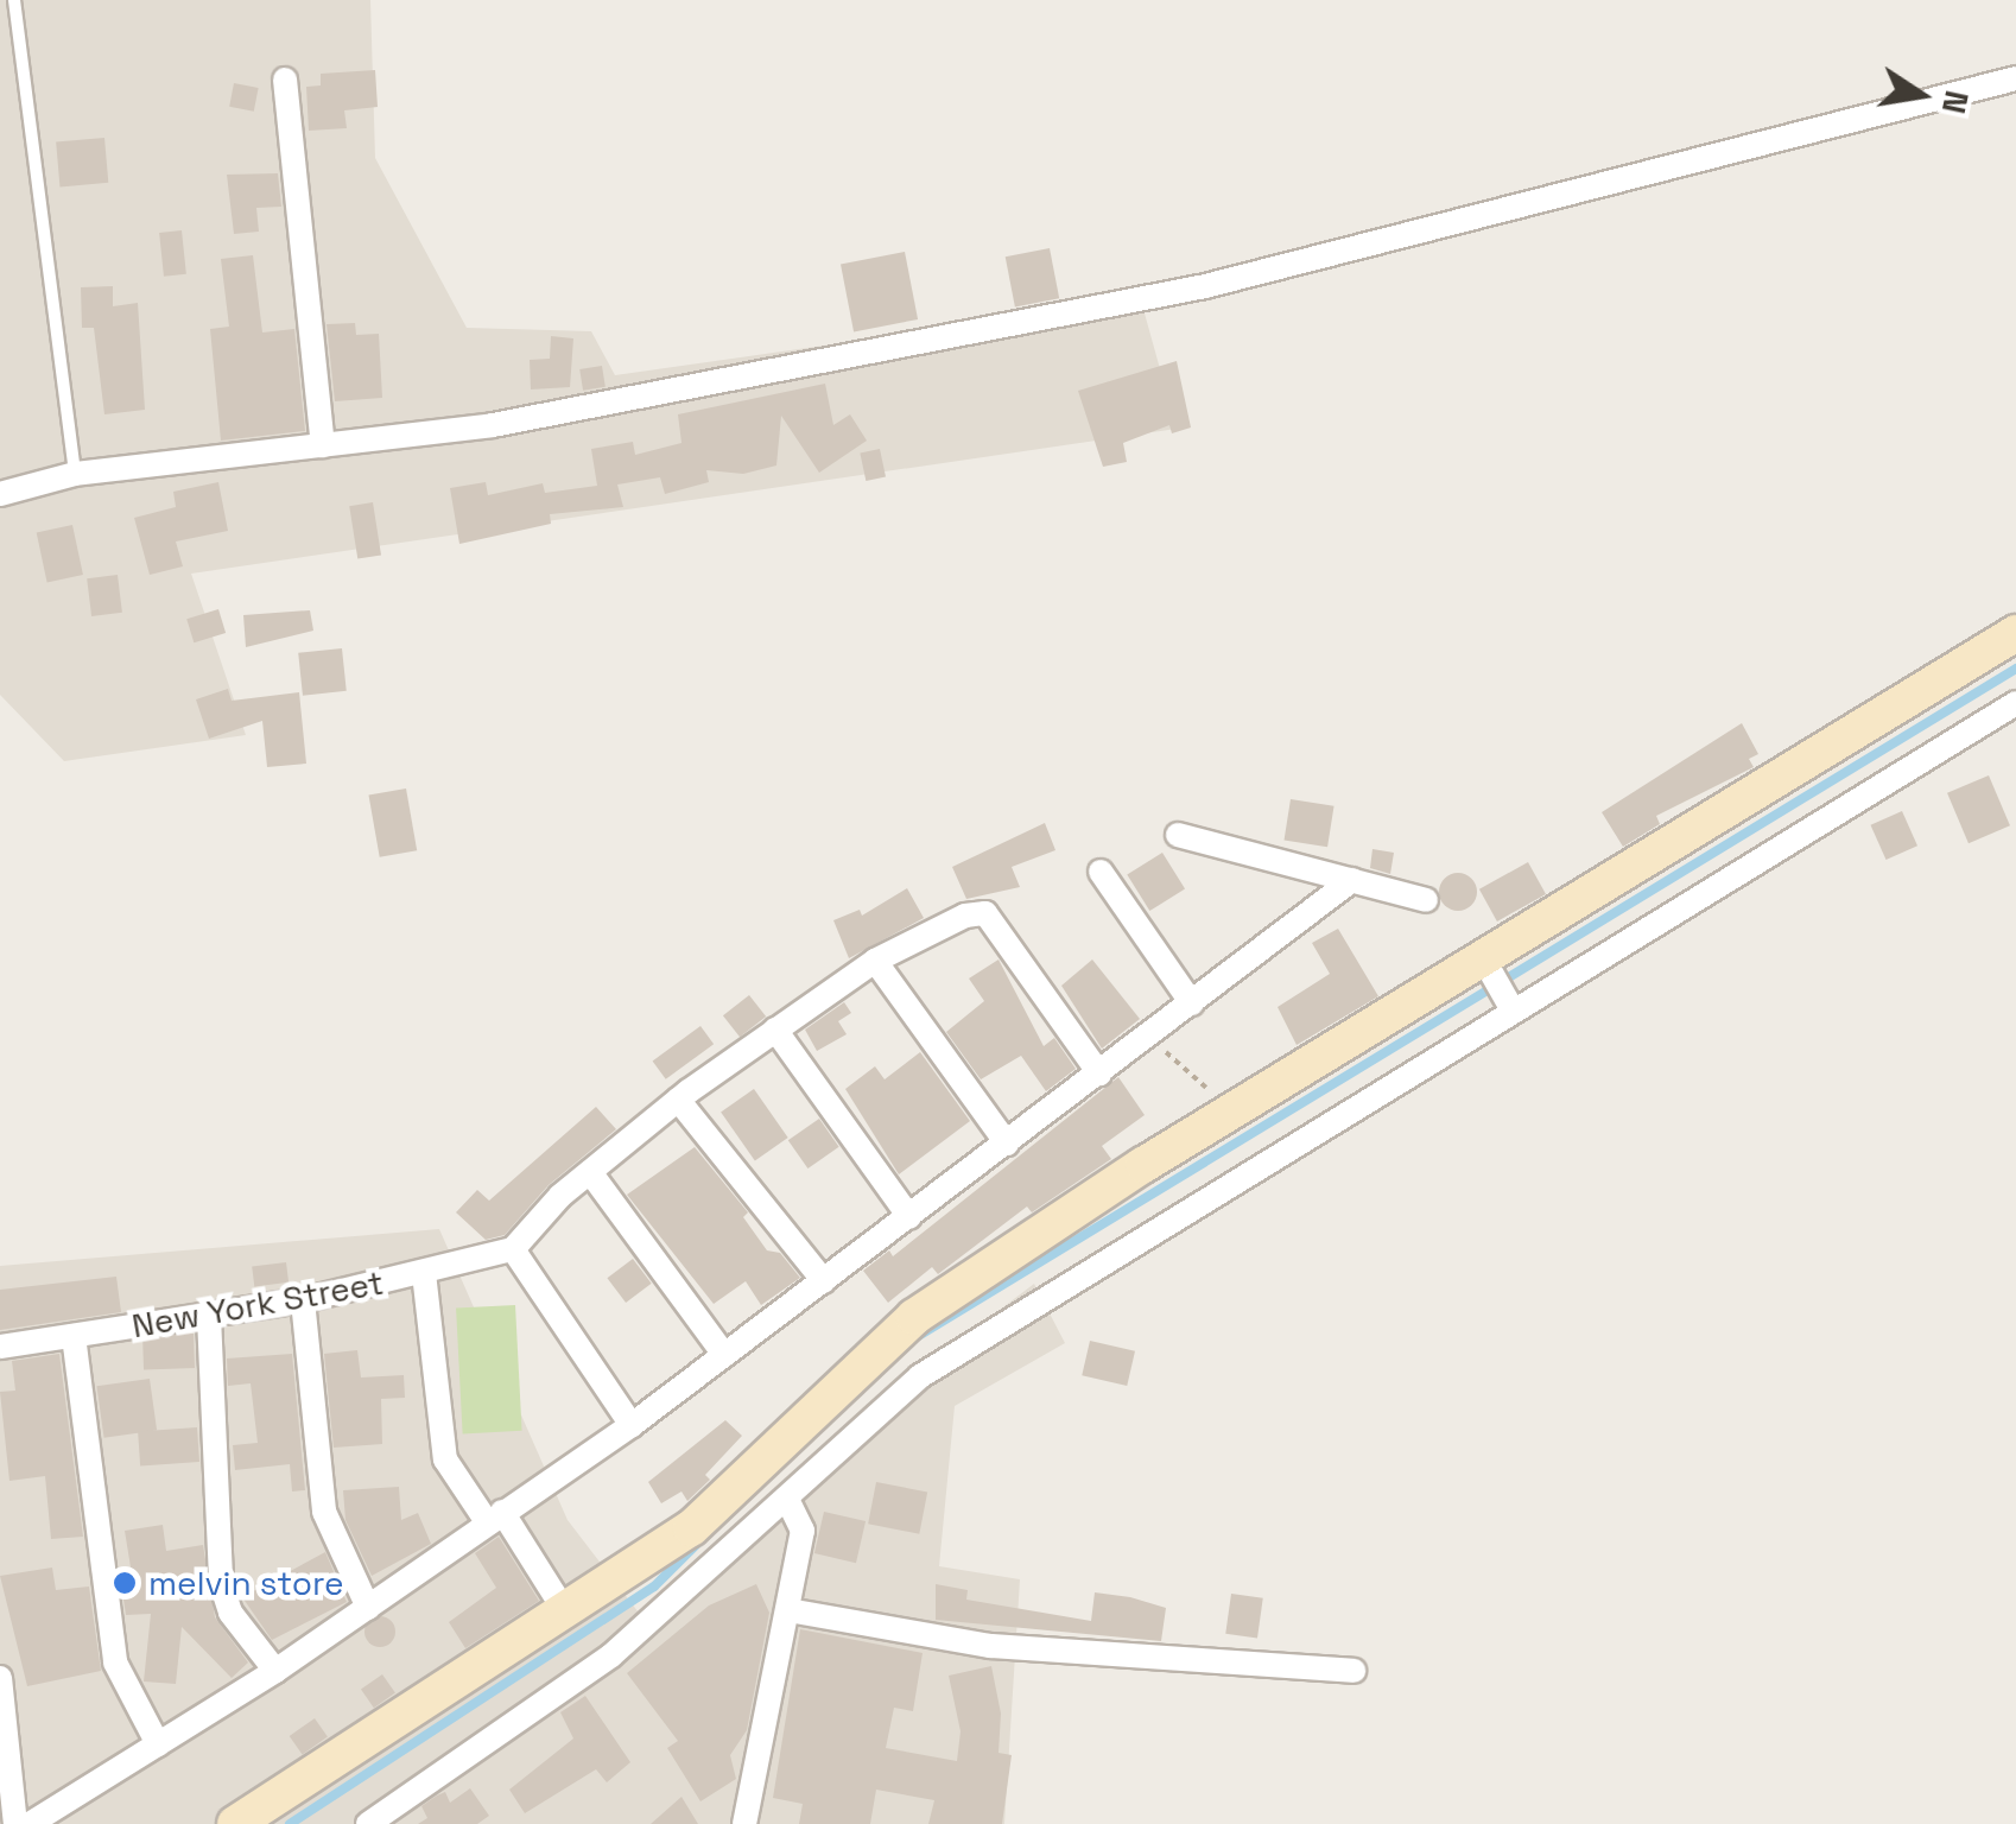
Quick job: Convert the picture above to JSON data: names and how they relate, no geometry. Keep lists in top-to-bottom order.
{
  "streets": {
    "street": ["New York Street"]
  },
  "places": ["melvin store"],
  "north": "right"
}
